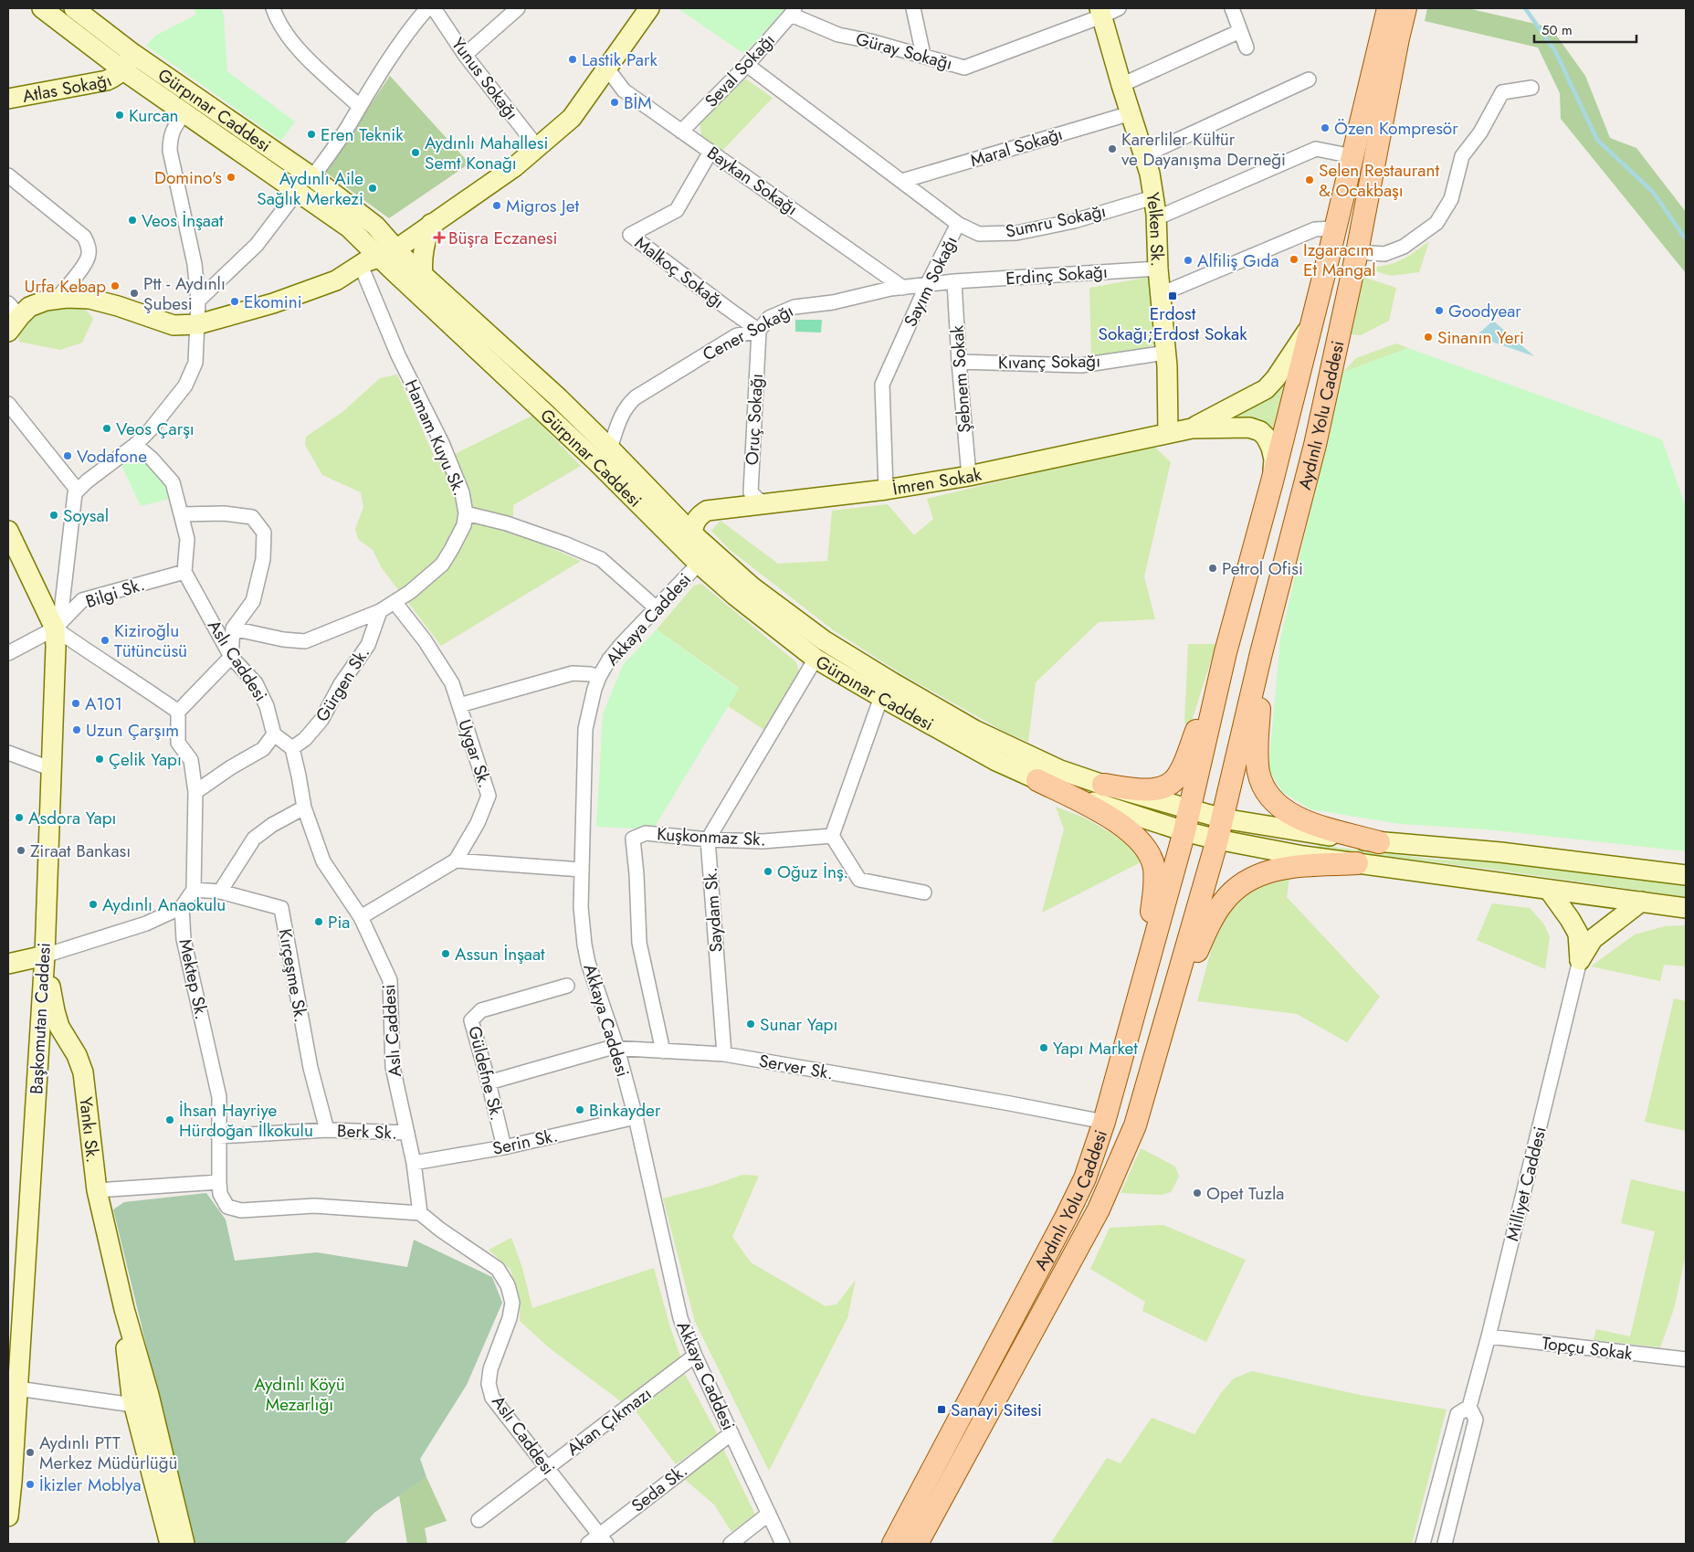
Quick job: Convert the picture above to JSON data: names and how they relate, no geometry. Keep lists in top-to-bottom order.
{
  "streets": {
    "main road": [
      "Atlas Sokağı",
      "Gürpınar Caddesi",
      "Yelken Sk.",
      "Aydınlı Yolu Caddesi",
      "İmren Sokak",
      "Başkomutan Caddesi",
      "Yankı Sk."
    ],
    "street": [
      "Güray Sokağı",
      "Seval Sokağı",
      "Yunus Sokağı",
      "Maral Sokağı",
      "Baykan Sokağı",
      "Sumru Sokağı",
      "Malkoç Sokağı",
      "Erdinç Sokağı",
      "Sayım Sokağı",
      "Cener Sokağı",
      "Kıvanç Sokağı",
      "Şebnem Sokak",
      "Oruç Sokağı",
      "Hamam Kuyu Sk.",
      "Bilgi Sk.",
      "Akkaya Caddesi",
      "Aslı Caddesi",
      "Gürgen Sk.",
      "Uygar Sk.",
      "Kuşkonmaz Sk.",
      "Saydam Sk.",
      "Kırçeşme Sk.",
      "Mektep Sk.",
      "Server Sk.",
      "Güldefne Sk.",
      "Berk Sk.",
      "Serin Sk.",
      "Milliyet Caddesi",
      "Topçu Sokak",
      "Akan Çıkmazı",
      "Seda Sk."
    ]
  },
  "crossings": [
    ["Güray Sokağı", "Seval Sokağı"],
    ["Güray Sokağı", "Yelken Sk."],
    ["Seval Sokağı", "Baykan Sokağı"],
    ["Seval Sokağı", "Sayım Sokağı"],
    ["Atlas Sokağı", "Gürpınar Caddesi"],
    ["Gürpınar Caddesi", "Cener Sokağı"],
    ["Gürpınar Caddesi", "Aydınlı Yolu Caddesi"],
    ["Gürpınar Caddesi", "İmren Sokak"],
    ["Gürpınar Caddesi", "Akkaya Caddesi"],
    ["Maral Sokağı", "Yelken Sk."],
    ["Maral Sokağı", "Sayım Sokağı"],
    ["Baykan Sokağı", "Malkoç Sokağı"],
    ["Baykan Sokağı", "Cener Sokağı"],
    ["Sumru Sokağı", "Yelken Sk."],
    ["Sumru Sokağı", "Sayım Sokağı"],
    ["Yelken Sk.", "Erdinç Sokağı"],
    ["Yelken Sk.", "Kıvanç Sokağı"],
    ["Yelken Sk.", "İmren Sokak"],
    ["Malkoç Sokağı", "Cener Sokağı"],
    ["Malkoç Sokağı", "Oruç Sokağı"],
    ["Erdinç Sokağı", "Cener Sokağı"],
    ["Erdinç Sokağı", "Şebnem Sokak"],
    ["Sayım Sokağı", "Cener Sokağı"],
    ["Sayım Sokağı", "İmren Sokak"],
    ["Cener Sokağı", "Şebnem Sokak"],
    ["Cener Sokağı", "Oruç Sokağı"],
    ["Kıvanç Sokağı", "Şebnem Sokak"],
    ["Şebnem Sokak", "İmren Sokak"],
    ["Aydınlı Yolu Caddesi", "İmren Sokak"],
    ["Aydınlı Yolu Caddesi", "Server Sk."],
    ["Oruç Sokağı", "İmren Sokak"],
    ["Hamam Kuyu Sk.", "Gürgen Sk."],
    ["Hamam Kuyu Sk.", "Uygar Sk."],
    ["Bilgi Sk.", "Aslı Caddesi"],
    ["Bilgi Sk.", "Başkomutan Caddesi"],
    ["Akkaya Caddesi", "Server Sk."],
    ["Akkaya Caddesi", "Serin Sk."],
    ["Akkaya Caddesi", "Akan Çıkmazı"],
    ["Akkaya Caddesi", "Seda Sk."],
    ["Aslı Caddesi", "Gürgen Sk."],
    ["Aslı Caddesi", "Uygar Sk."],
    ["Aslı Caddesi", "Mektep Sk."],
    ["Aslı Caddesi", "Berk Sk."],
    ["Aslı Caddesi", "Serin Sk."],
    ["Aslı Caddesi", "Akan Çıkmazı"],
    ["Aslı Caddesi", "Seda Sk."],
    ["Kuşkonmaz Sk.", "Saydam Sk."],
    ["Kuşkonmaz Sk.", "Server Sk."],
    ["Saydam Sk.", "Server Sk."],
    ["Kırçeşme Sk.", "Berk Sk."],
    ["Mektep Sk.", "Berk Sk."],
    ["Başkomutan Caddesi", "Yankı Sk."],
    ["Server Sk.", "Güldefne Sk."],
    ["Güldefne Sk.", "Serin Sk."],
    ["Milliyet Caddesi", "Topçu Sokak"]
  ],
  "parks": ["Aydınlı Köyü Mezarlığı"],
  "places": {
    "other": [
      "Lastik Park",
      "BİM",
      "Kurcan",
      "Özen Kompresör",
      "Eren Teknik",
      "Karerliler Kültür ve Dayanışma Derneği",
      "Aydınlı Mahallesi Semt Konağı",
      "Domino's",
      "Selen Restaurant & Ocakbaşı",
      "Aydınlı Aile Sağlık Merkezi",
      "Migros Jet",
      "Veos İnşaat",
      "Izgaracım Et Mangal",
      "Alfiliş Gıda",
      "Urfa Kebap",
      "Ptt - Aydınlı Şubesi",
      "Ekomini",
      "Goodyear",
      "Sinanın Yeri",
      "Veos Çarşı",
      "Vodafone",
      "Soysal",
      "Petrol Ofisi",
      "Kiziroğlu Tütüncüsü",
      "A101",
      "Uzun Çarşım",
      "Çelik Yapı",
      "Asdora Yapı",
      "Ziraat Bankası",
      "Oğuz İnş.",
      "Aydınlı Anaokulu",
      "Pia",
      "Assun İnşaat",
      "Sunar Yapı",
      "Yapı Market",
      "Binkayder",
      "İhsan Hayriye Hürdoğan İlkokulu",
      "Opet Tuzla",
      "Aydınlı PTT Merkez Müdürlüğü",
      "İkizler Moblya"
    ],
    "health": ["Büşra Eczanesi"],
    "transit": ["Erdost Sokağı;Erdost Sokak", "Sanayi Sitesi"]
  },
  "scale_bar": "50 m"
}
